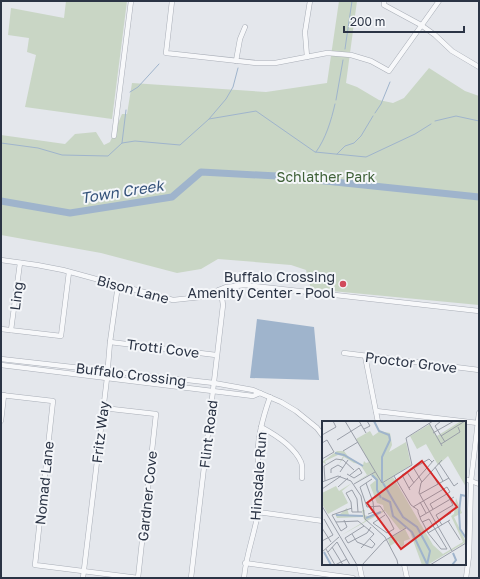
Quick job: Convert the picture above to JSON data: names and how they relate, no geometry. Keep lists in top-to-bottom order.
{
  "streets": {
    "street": [
      "Bison Lane",
      "Ling",
      "Trotti Cove",
      "Proctor Grove",
      "Buffalo Crossing",
      "Fritz Way",
      "Flint Road",
      "Hinsdale Run",
      "Nomad Lane",
      "Gardner Cove"
    ]
  },
  "crossings": [
    ["Bison Lane", "Ling"],
    ["Bison Lane", "Fritz Way"],
    ["Bison Lane", "Flint Road"],
    ["Trotti Cove", "Fritz Way"],
    ["Trotti Cove", "Flint Road"],
    ["Buffalo Crossing", "Fritz Way"],
    ["Buffalo Crossing", "Flint Road"],
    ["Buffalo Crossing", "Hinsdale Run"],
    ["Fritz Way", "Nomad Lane"],
    ["Fritz Way", "Gardner Cove"]
  ],
  "water": ["Town Creek"],
  "parks": ["Schlather Park"],
  "places": ["Buffalo Crossing Amenity Center - Pool"],
  "scale_bar": "200 m"
}
